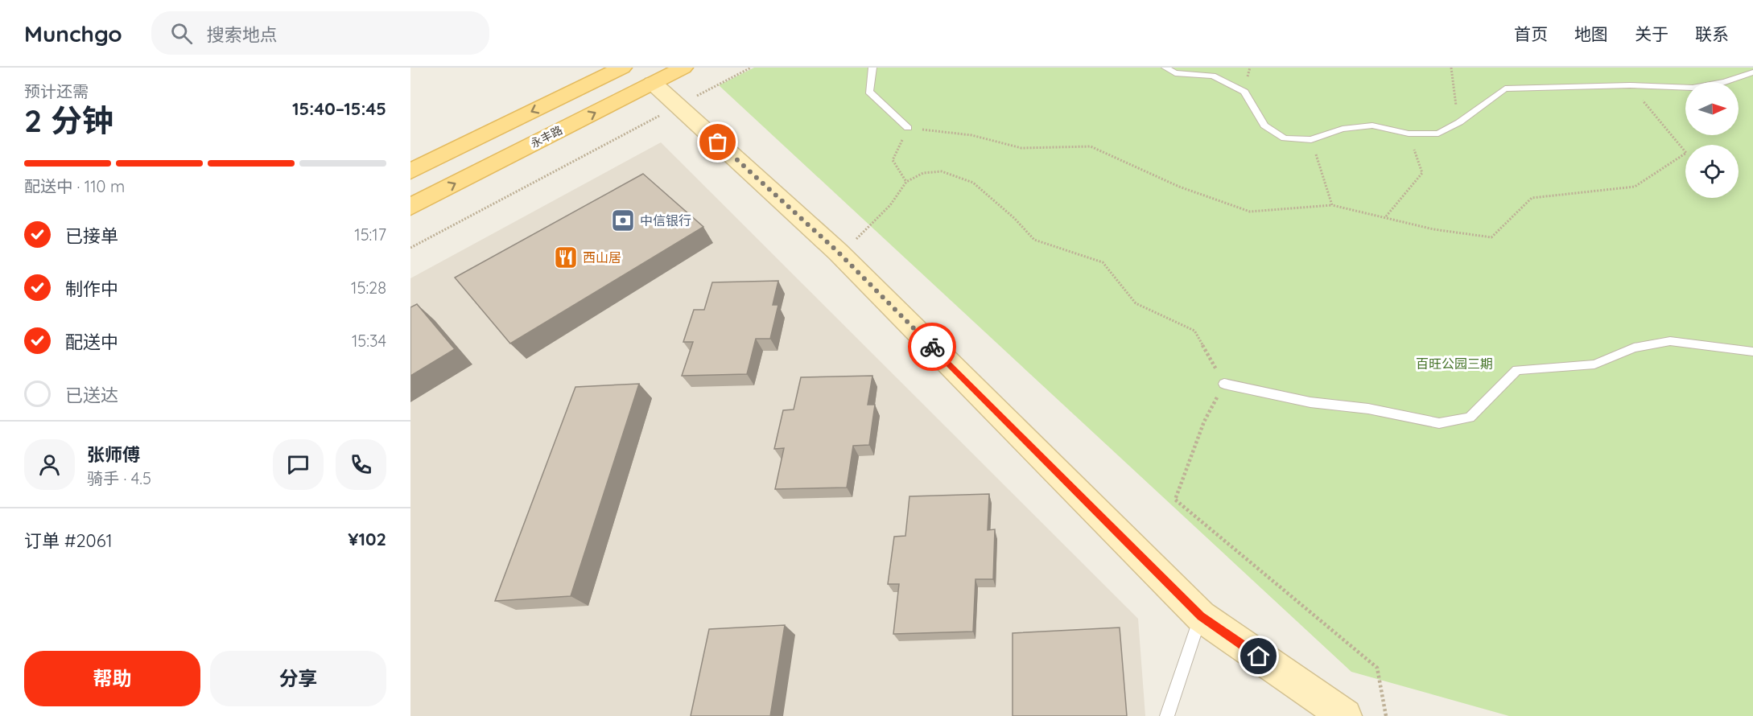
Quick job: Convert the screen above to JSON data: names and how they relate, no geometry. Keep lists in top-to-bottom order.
{
  "streets": {
    "main road": ["永丰路"]
  },
  "parks": ["百旺公园三期"],
  "places": {
    "bank": ["中信银行"],
    "restaurant": ["西山居"]
  },
  "north": "right",
  "page": {
    "header": "Munchgo",
    "search": "搜索地点",
    "nav": [
      "首页",
      "地图",
      "关于",
      "联系"
    ],
    "heading": ["2 分钟", "预计还需", "15:40–15:45"],
    "panel": [
      "张师傅",
      "骑手 · 4.5",
      "订单 #2061",
      "¥102"
    ],
    "bar": "配送中 · 110 m",
    "list": [
      ["已接单", "15:17"],
      ["制作中", "15:28"],
      ["配送中", "15:34"],
      "已送达"
    ],
    "buttons": ["帮助", "分享"]
  }
}
